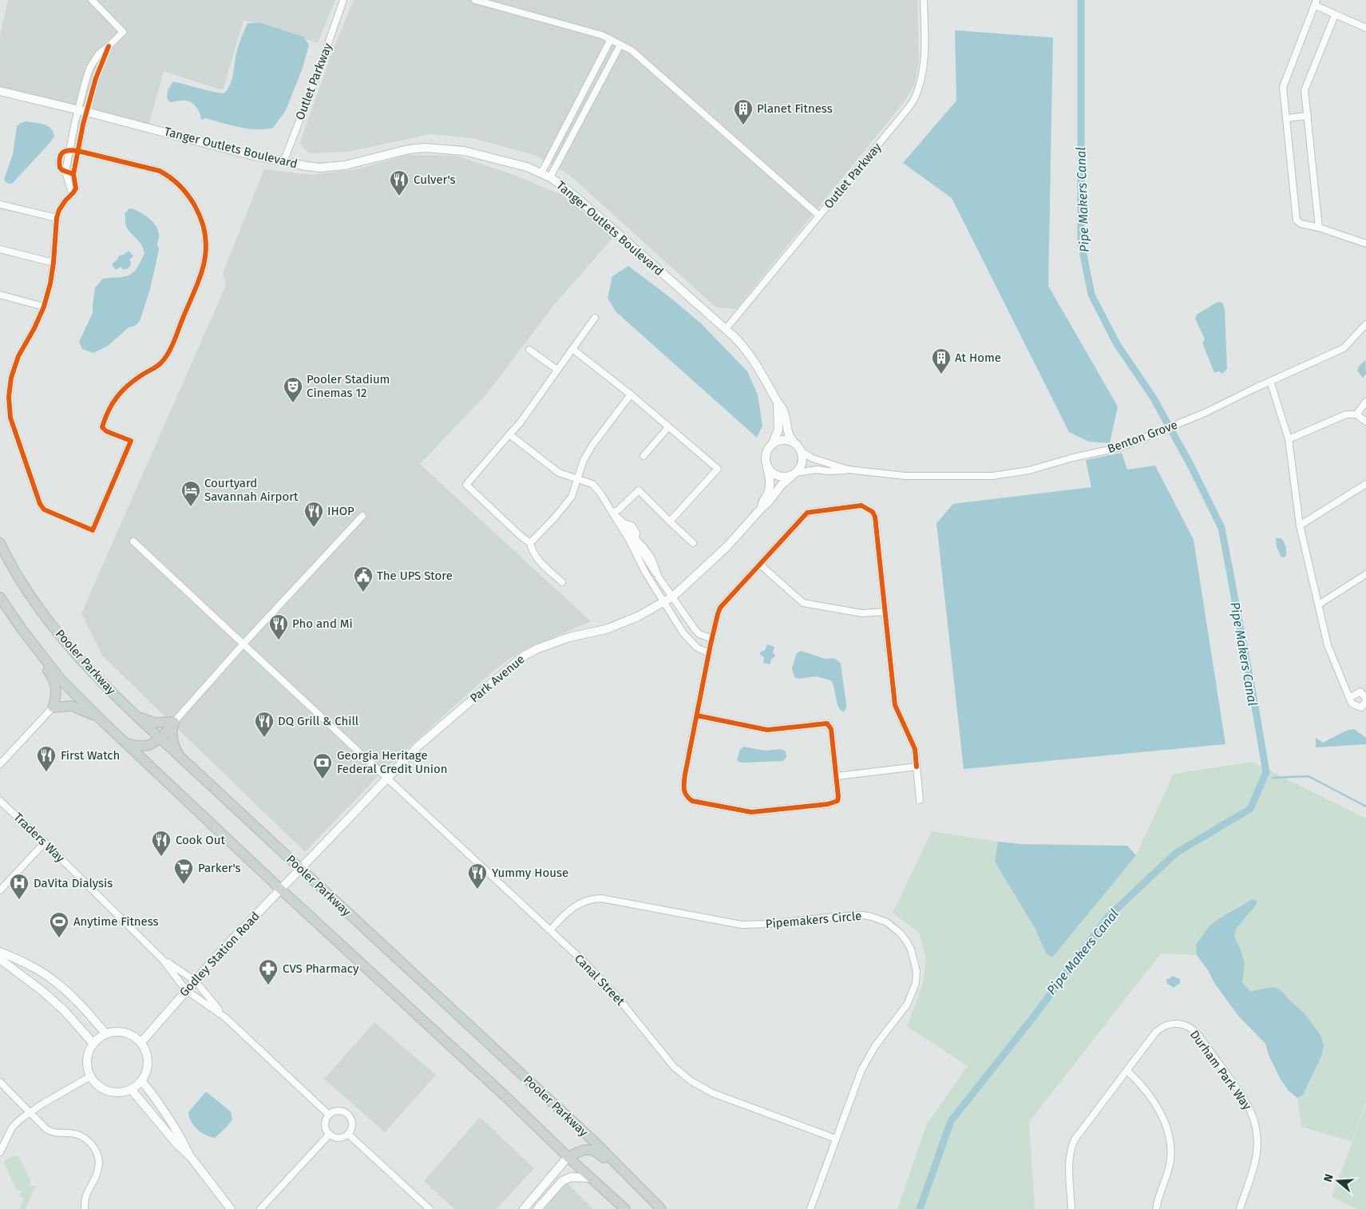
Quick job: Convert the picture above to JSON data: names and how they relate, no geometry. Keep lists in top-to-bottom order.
{
  "streets": {
    "main road": ["Pooler Parkway"],
    "street": [
      "Outlet Parkway",
      "Tanger Outlets Boulevard",
      "Benton Grove",
      "Park Avenue",
      "Traders Way",
      "Pipemakers Circle",
      "Godley Station Road",
      "Canal Street",
      "Durham Park Way"
    ]
  },
  "crossings": [
    ["Outlet Parkway", "Tanger Outlets Boulevard"],
    ["Tanger Outlets Boulevard", "Benton Grove"],
    ["Tanger Outlets Boulevard", "Park Avenue"],
    ["Benton Grove", "Park Avenue"],
    ["Pooler Parkway", "Park Avenue"],
    ["Pooler Parkway", "Godley Station Road"],
    ["Park Avenue", "Godley Station Road"],
    ["Park Avenue", "Canal Street"],
    ["Traders Way", "Godley Station Road"],
    ["Pipemakers Circle", "Canal Street"]
  ],
  "water": ["Pipe Makers Canal"],
  "places": {
    "building": ["Planet Fitness", "At Home"],
    "restaurant": [
      "Culver's",
      "IHOP",
      "Pho and Mi",
      "DQ Grill & Chill",
      "First Watch",
      "Cook Out",
      "Yummy House"
    ],
    "theatre": ["Pooler Stadium Cinemas 12"],
    "hotel": ["Courtyard Savannah Airport"],
    "public building": ["The UPS Store"],
    "bank": ["Georgia Heritage Federal Credit Union"],
    "supermarket": ["Parker's"],
    "hospital": ["DaVita Dialysis"],
    "sports": ["Anytime Fitness"],
    "pharmacy": ["CVS Pharmacy"]
  },
  "north": "left"
}
